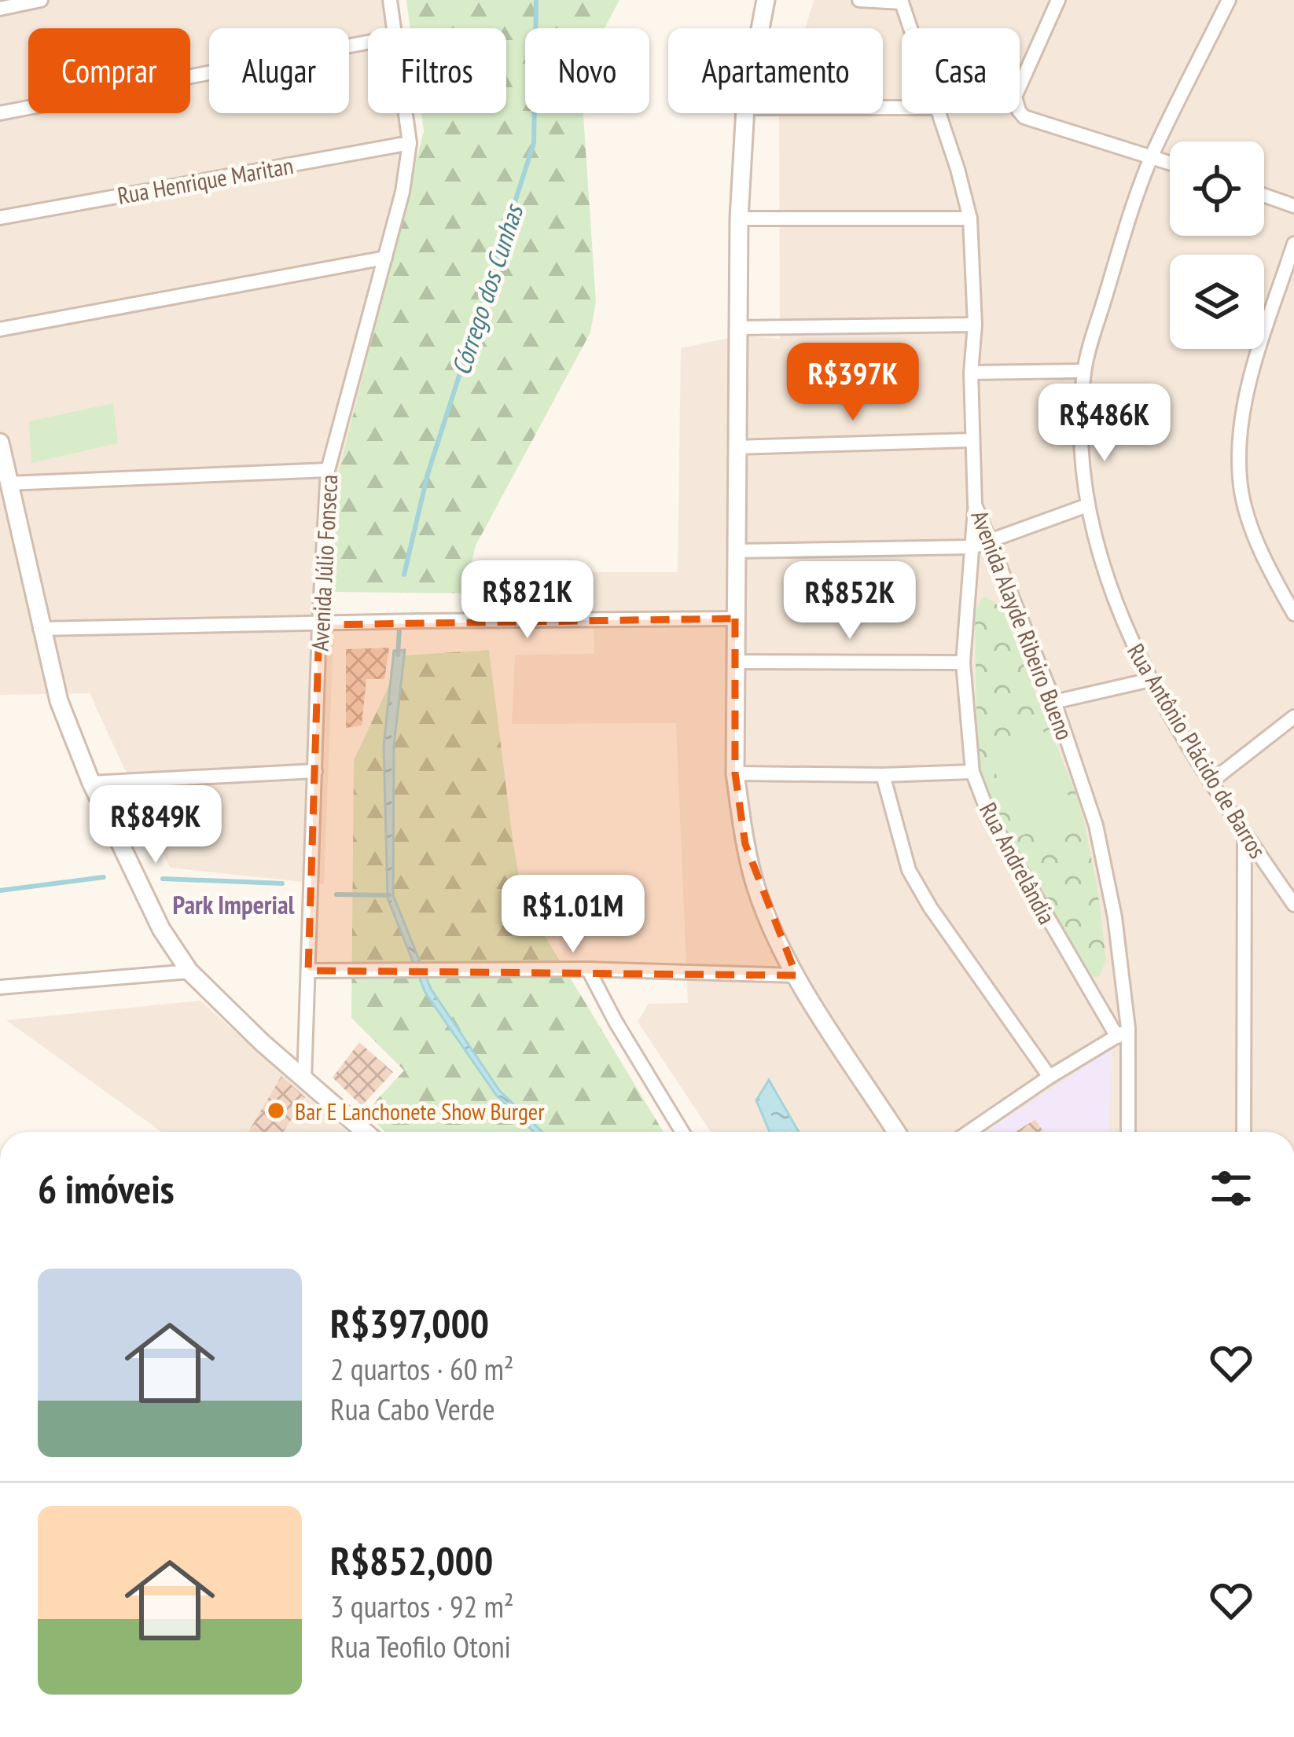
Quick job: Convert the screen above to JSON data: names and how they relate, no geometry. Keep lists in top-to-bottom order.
{
  "streets": {
    "street": [
      "Rua Henrique Maritan",
      "Avenida Júlio Fonseca",
      "Avenida Alayde Ribeiro Bueno",
      "Rua Antônio Plácido de Barros",
      "Rua Andrelândia"
    ]
  },
  "crossings": [
    ["Rua Henrique Maritan", "Avenida Júlio Fonseca"],
    ["Avenida Alayde Ribeiro Bueno", "Rua Andrelândia"]
  ],
  "districts": ["Park Imperial"],
  "water": ["Córrego dos Cunhas"],
  "places": ["Bar E Lanchonete Show Burger"],
  "page": {
    "chip": [
      "Comprar",
      "Alugar",
      "Filtros",
      "Novo",
      "Apartamento",
      "Casa"
    ],
    "price": [
      "R$397K",
      "R$486K",
      "R$821K",
      "R$852K",
      "R$849K",
      "R$1.01M"
    ],
    "heading": "6 imóveis",
    "list": [
      {
        "name": "R$397,000",
        "note": "2 quartos · 60 m² · Rua Cabo Verde"
      },
      {
        "name": "R$852,000",
        "note": "3 quartos · 92 m² · Rua Teofilo Otoni"
      }
    ]
  }
}
